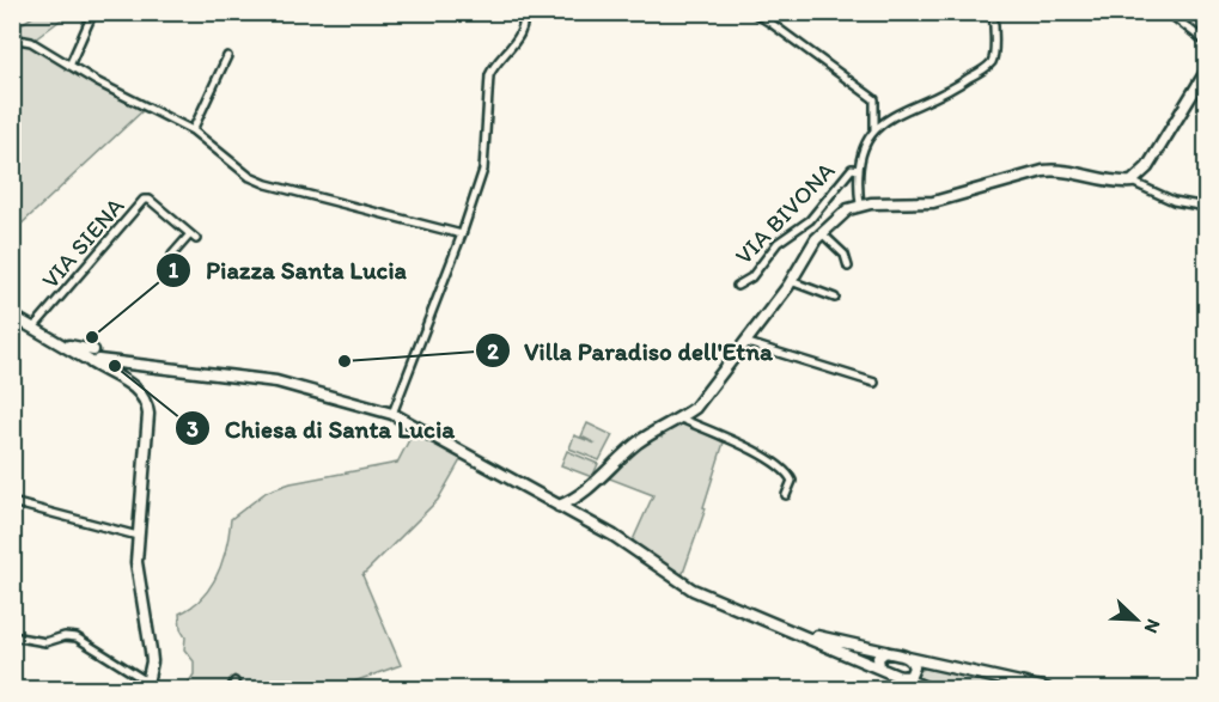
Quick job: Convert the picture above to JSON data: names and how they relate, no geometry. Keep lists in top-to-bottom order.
{
  "streets": {
    "street": ["VIA BIVONA", "VIA SIENA"]
  },
  "places": ["Piazza Santa Lucia", "Villa Paradiso dell'Etna", "Chiesa di Santa Lucia"],
  "north": "bottom right"
}
